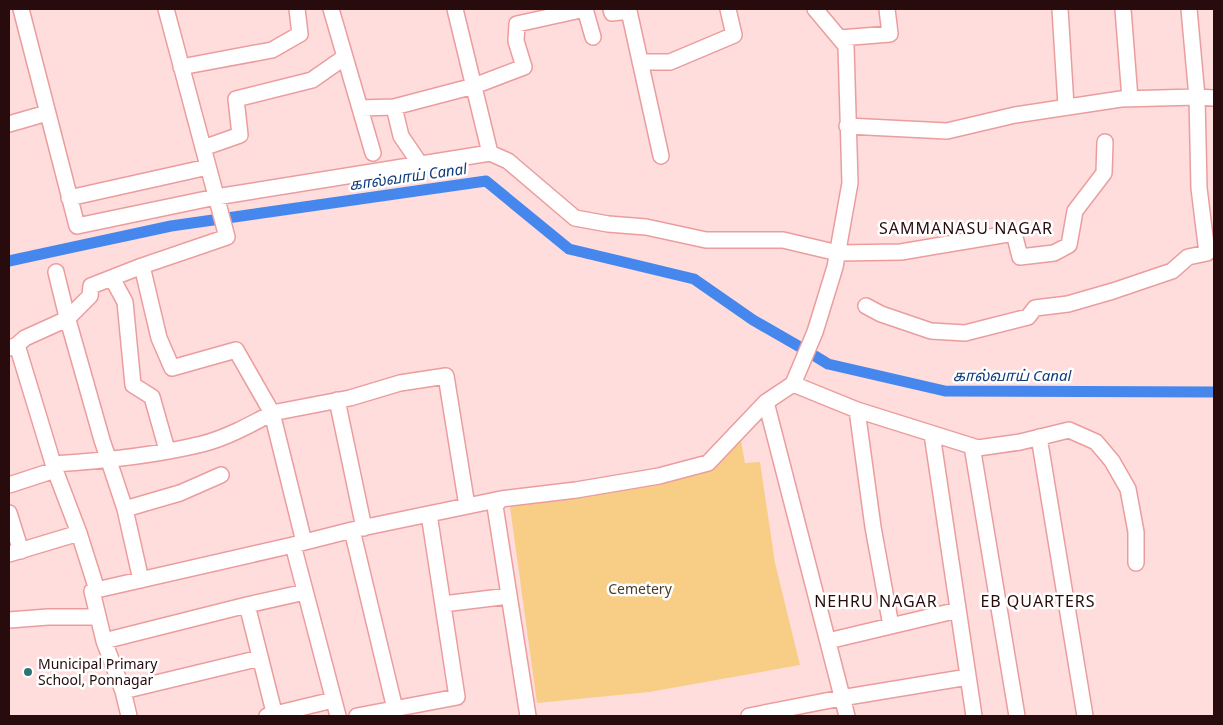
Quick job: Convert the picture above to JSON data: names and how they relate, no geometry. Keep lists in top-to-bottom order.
{
  "districts": ["SAMMANASU NAGAR", "NEHRU NAGAR", "EB QUARTERS"],
  "water": ["கால்வாய் Canal"],
  "parks": ["Cemetery"],
  "places": ["Municipal Primary School, Ponnagar"]
}
